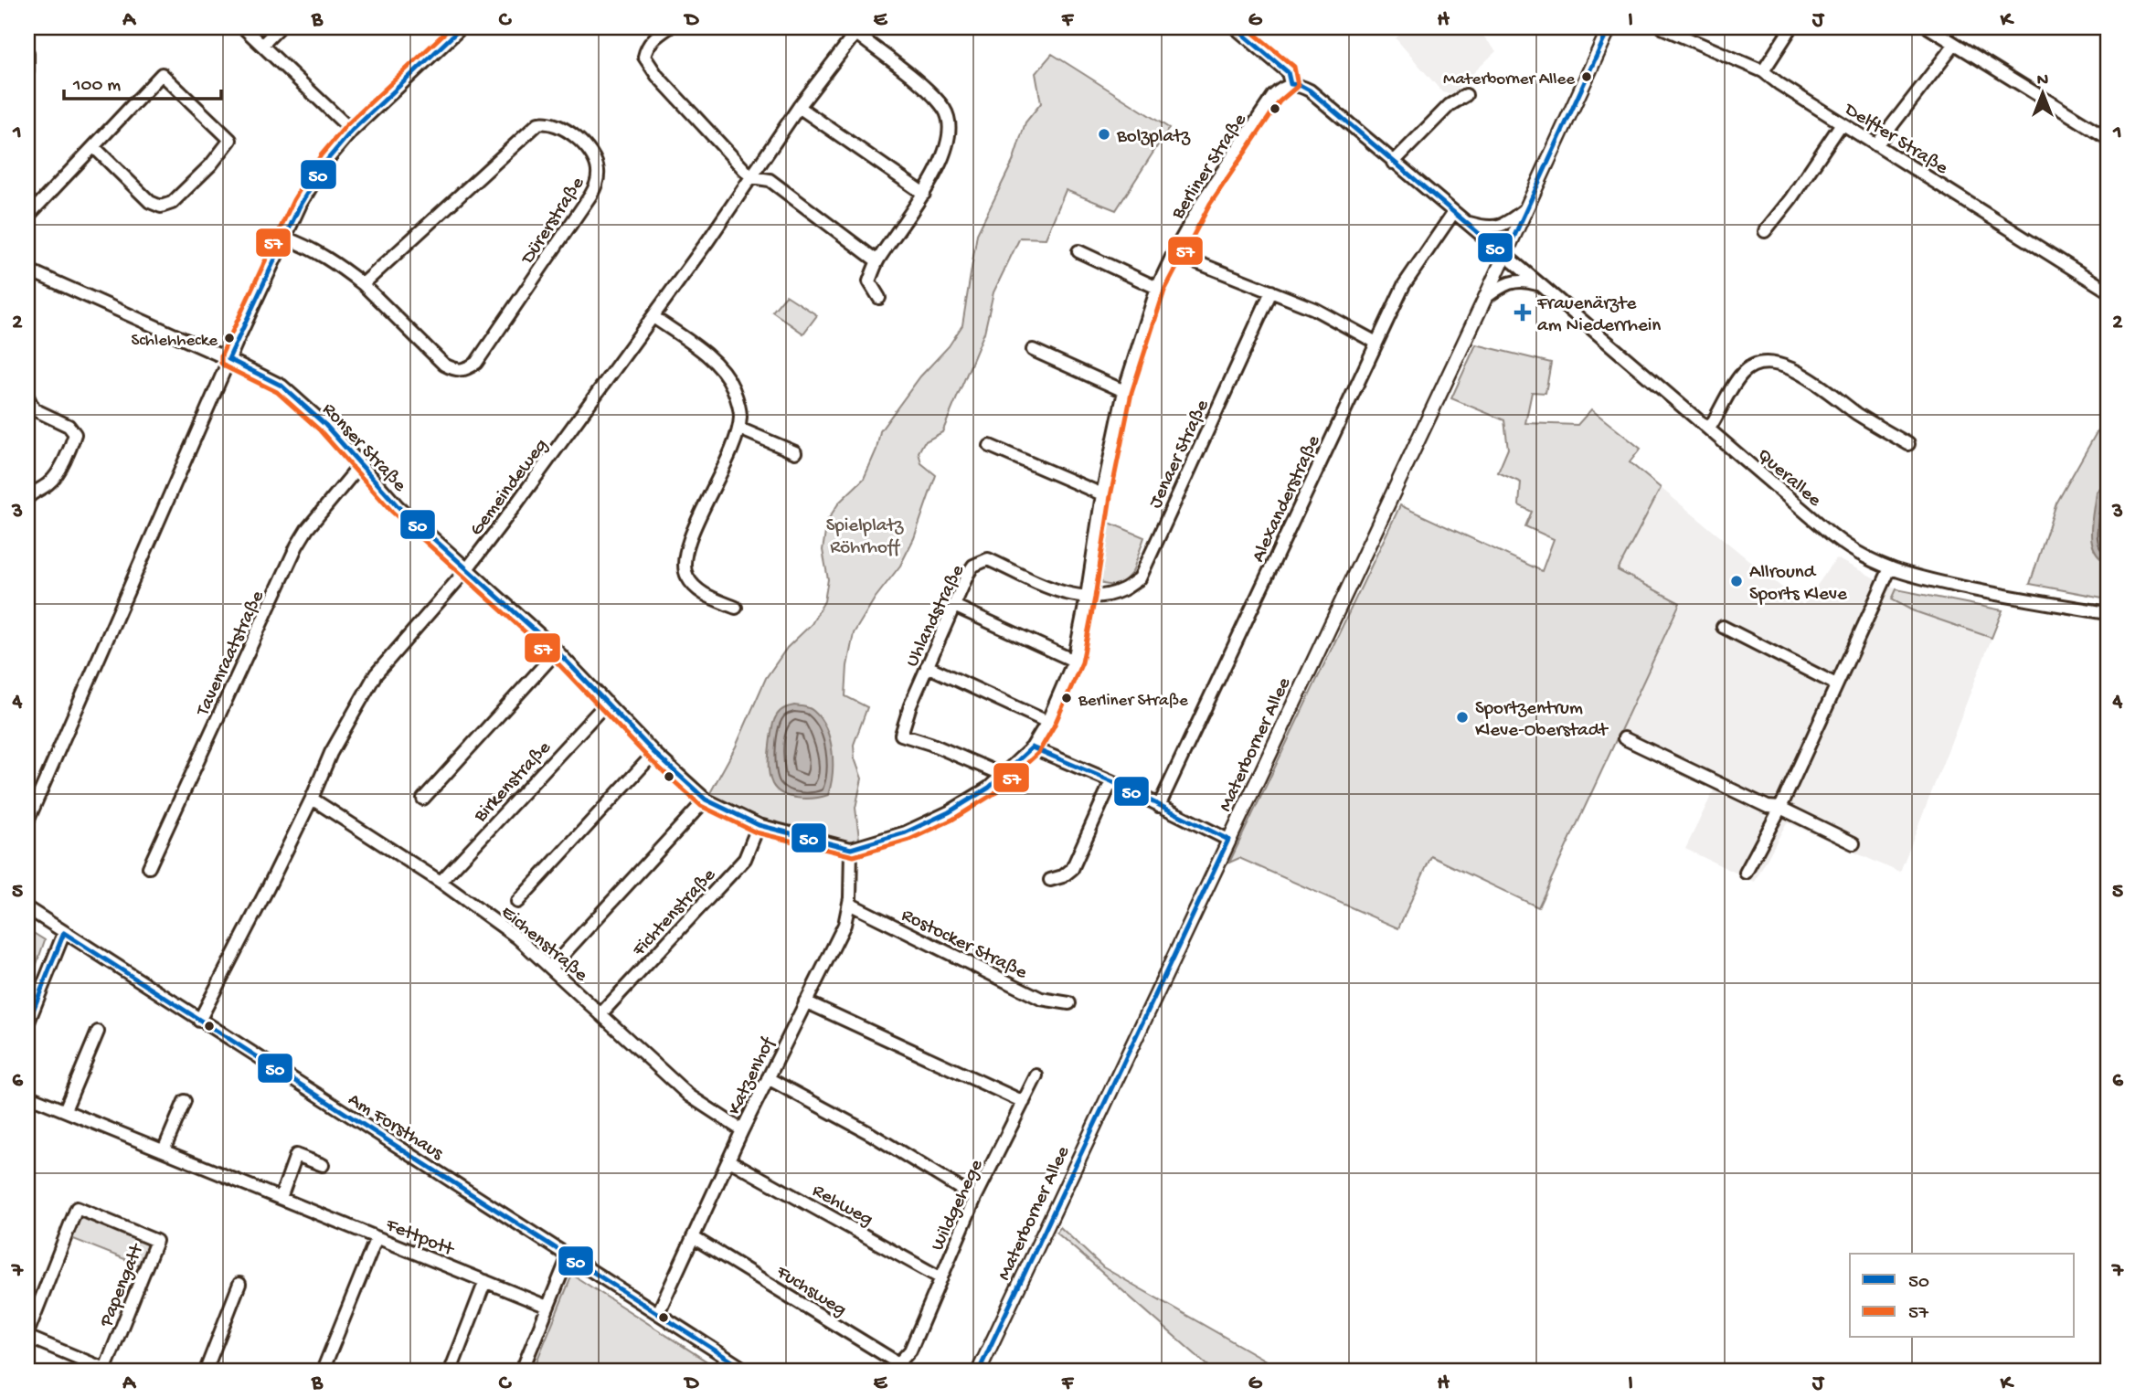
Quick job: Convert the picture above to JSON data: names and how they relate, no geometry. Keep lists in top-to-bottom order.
{
  "streets": {
    "main road": ["Materborner Allee"],
    "street": [
      "Delfter Straße",
      "Berliner Straße",
      "Dürerstraße",
      "Ronser Straße",
      "Jenaer Straße",
      "Querallee",
      "Gemeindeweg",
      "Alexanderstraße",
      "Uhlandstraße",
      "Tavenraatstraße",
      "Birkenstraße",
      "Fichtenstraße",
      "Eichenstraße",
      "Rostocker Straße",
      "Katzenhof",
      "Am Forsthaus",
      "Rehweg",
      "Wildgehege",
      "Fettpott",
      "Papengatt",
      "Fuchsweg"
    ]
  },
  "crossings": [
    ["Berliner Straße", "Jenaer Straße"],
    ["Berliner Straße", "Querallee"],
    ["Berliner Straße", "Uhlandstraße"],
    ["Berliner Straße", "Katzenhof"],
    ["Ronser Straße", "Gemeindeweg"],
    ["Ronser Straße", "Tavenraatstraße"],
    ["Jenaer Straße", "Uhlandstraße"],
    ["Querallee", "Alexanderstraße"],
    ["Querallee", "Materborner Allee"],
    ["Gemeindeweg", "Eichenstraße"],
    ["Gemeindeweg", "Am Forsthaus"],
    ["Birkenstraße", "Eichenstraße"],
    ["Fichtenstraße", "Eichenstraße"],
    ["Eichenstraße", "Katzenhof"],
    ["Rostocker Straße", "Katzenhof"],
    ["Katzenhof", "Am Forsthaus"],
    ["Katzenhof", "Rehweg"],
    ["Katzenhof", "Fuchsweg"],
    ["Rehweg", "Wildgehege"],
    ["Wildgehege", "Fuchsweg"]
  ],
  "parks": ["Spielplatz Röhrhoff"],
  "places": {
    "other": [
      "Materborner Allee",
      "Bolzplatz",
      "Schlehhecke",
      "Allround Sports Kleve",
      "Berliner Straße",
      "Sportzentrum Kleve-Oberstadt"
    ],
    "health": ["Frauenärzte am Niederrhein"]
  },
  "lines": ["transit line 50", "transit line 57"],
  "legend": ["50", "57"],
  "scale_bar": "100 m",
  "north": "top",
  "grid": {
    "columns": [
      "A",
      "B",
      "C",
      "D",
      "E",
      "F",
      "G",
      "H",
      "I",
      "J",
      "K"
    ],
    "rows": [
      "1",
      "2",
      "3",
      "4",
      "5",
      "6",
      "7"
    ]
  }
}
